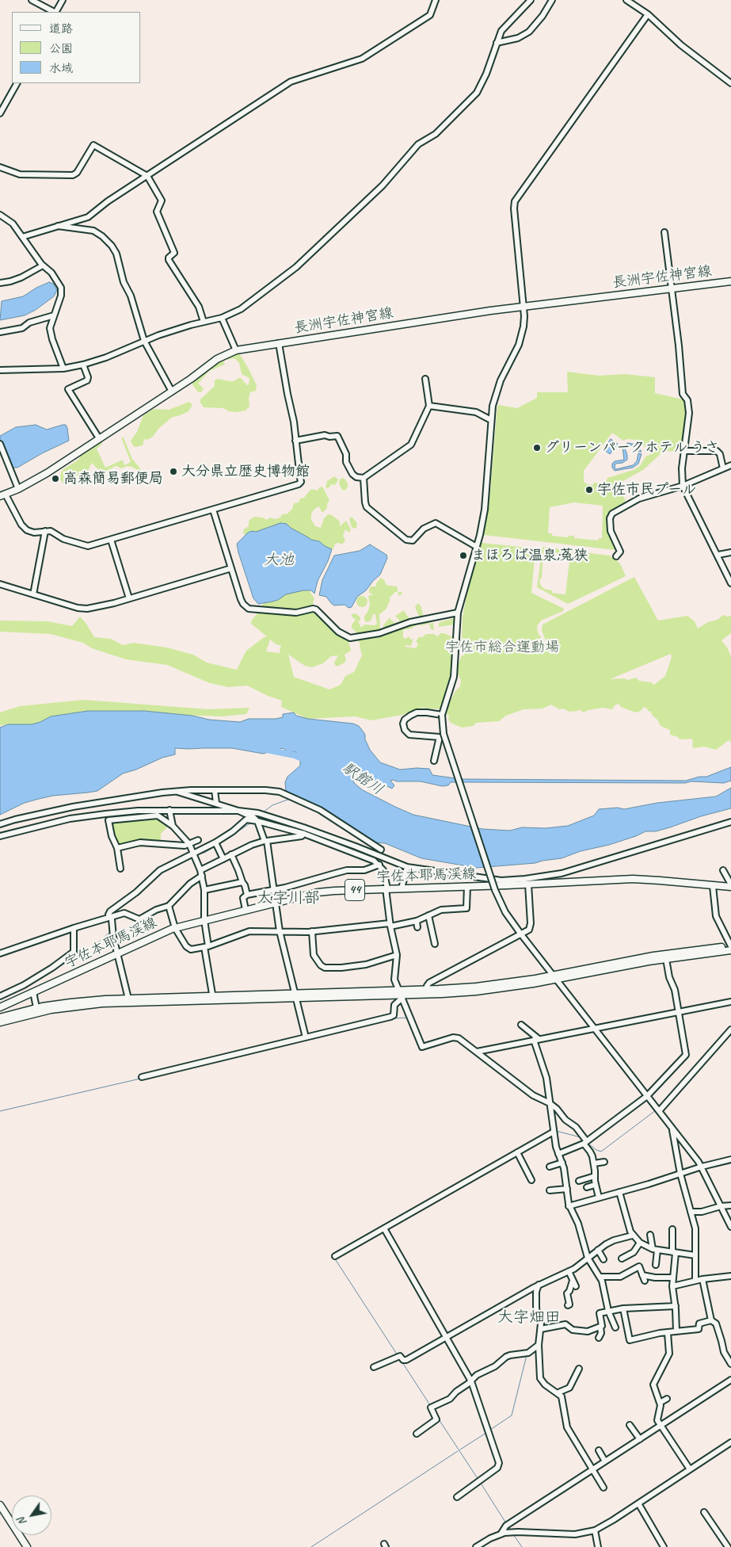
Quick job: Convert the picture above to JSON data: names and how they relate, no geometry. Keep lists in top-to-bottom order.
{
  "streets": {
    "main road": ["長洲宇佐神宮線", "宇佐本耶馬渓線", "44"]
  },
  "districts": ["大字川部", "大字畑田"],
  "water": ["大池", "駅館川"],
  "parks": ["宇佐市総合運動場"],
  "places": [
    "グリーンパークホテル うさ",
    "大分県立歴史博物館",
    "高森簡易郵便局",
    "宇佐市民プール",
    "まほろば温泉;菟狭"
  ],
  "legend": ["道路", "公園", "水域"],
  "north": "bottom left"
}
